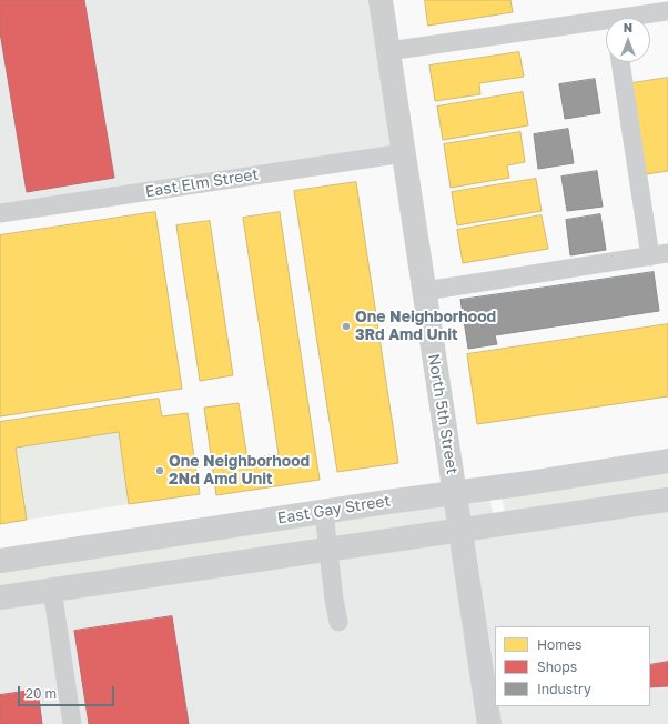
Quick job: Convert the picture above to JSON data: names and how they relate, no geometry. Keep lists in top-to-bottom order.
{
  "streets": {
    "street": ["North 5th Street", "East Gay Street"],
    "lane": ["East Elm Street"]
  },
  "crossings": [
    ["East Elm Street", "North 5th Street"],
    ["North 5th Street", "East Gay Street"]
  ],
  "places": ["One Neighborhood 3Rd Amd Unit", "One Neighborhood 2Nd Amd Unit"],
  "legend": ["Homes", "Shops", "Industry"],
  "scale_bar": "20 m",
  "north": "top"
}
